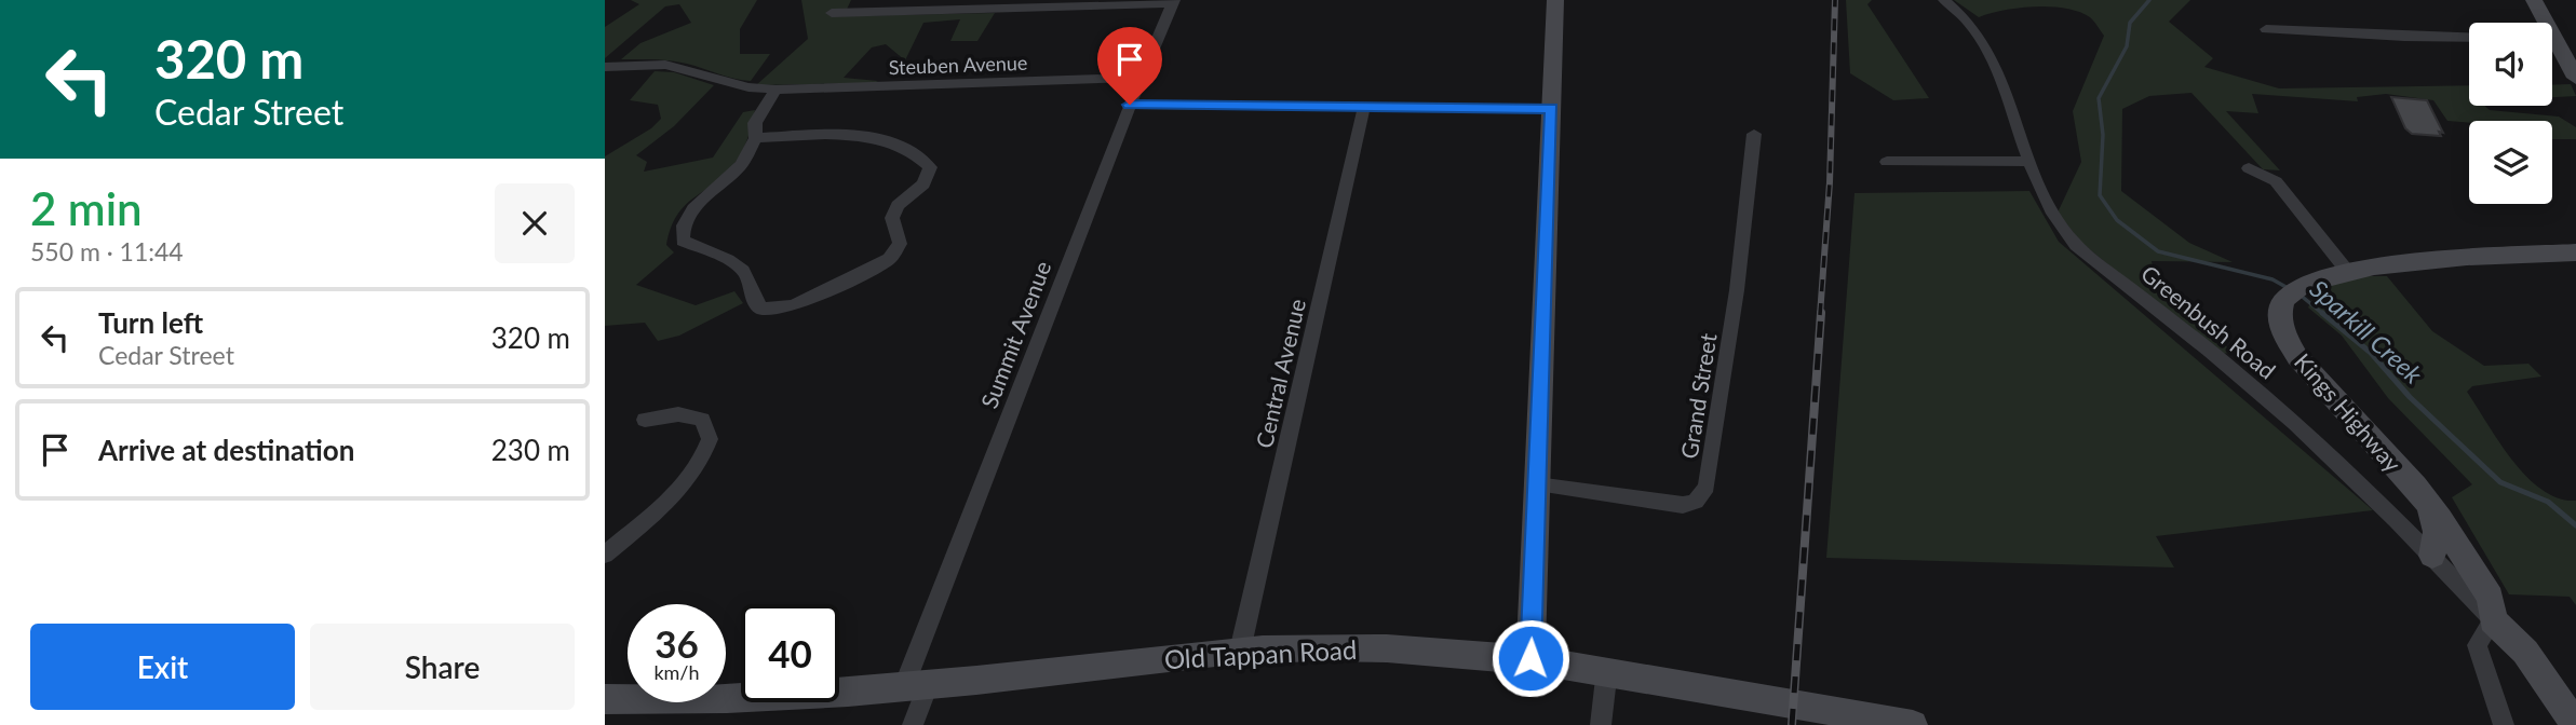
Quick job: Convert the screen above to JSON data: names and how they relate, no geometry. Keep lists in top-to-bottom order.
{
  "streets": {
    "main road": ["Old Tappan Road"],
    "street": [
      "Steuben Avenue",
      "Greenbush Road",
      "Summit Avenue",
      "Central Avenue",
      "Grand Street",
      "Kings Highway"
    ]
  },
  "crossings": [
    ["Steuben Avenue", "Summit Avenue"],
    ["Greenbush Road", "Kings Highway"],
    ["Summit Avenue", "Old Tappan Road"],
    ["Central Avenue", "Old Tappan Road"]
  ],
  "water": ["Sparkill Creek"],
  "page": {
    "turn": ["320 m", "Cedar Street"],
    "heading": ["2 min", "550 m · 11:44"],
    "list": [
      {
        "name": "Turn left",
        "note": "Cedar Street",
        "value": "320 m"
      },
      {
        "name": "Arrive at destination",
        "value": "230 m"
      }
    ],
    "speed": "36 km/h",
    "limit": "40",
    "buttons": ["Exit", "Share"]
  }
}
